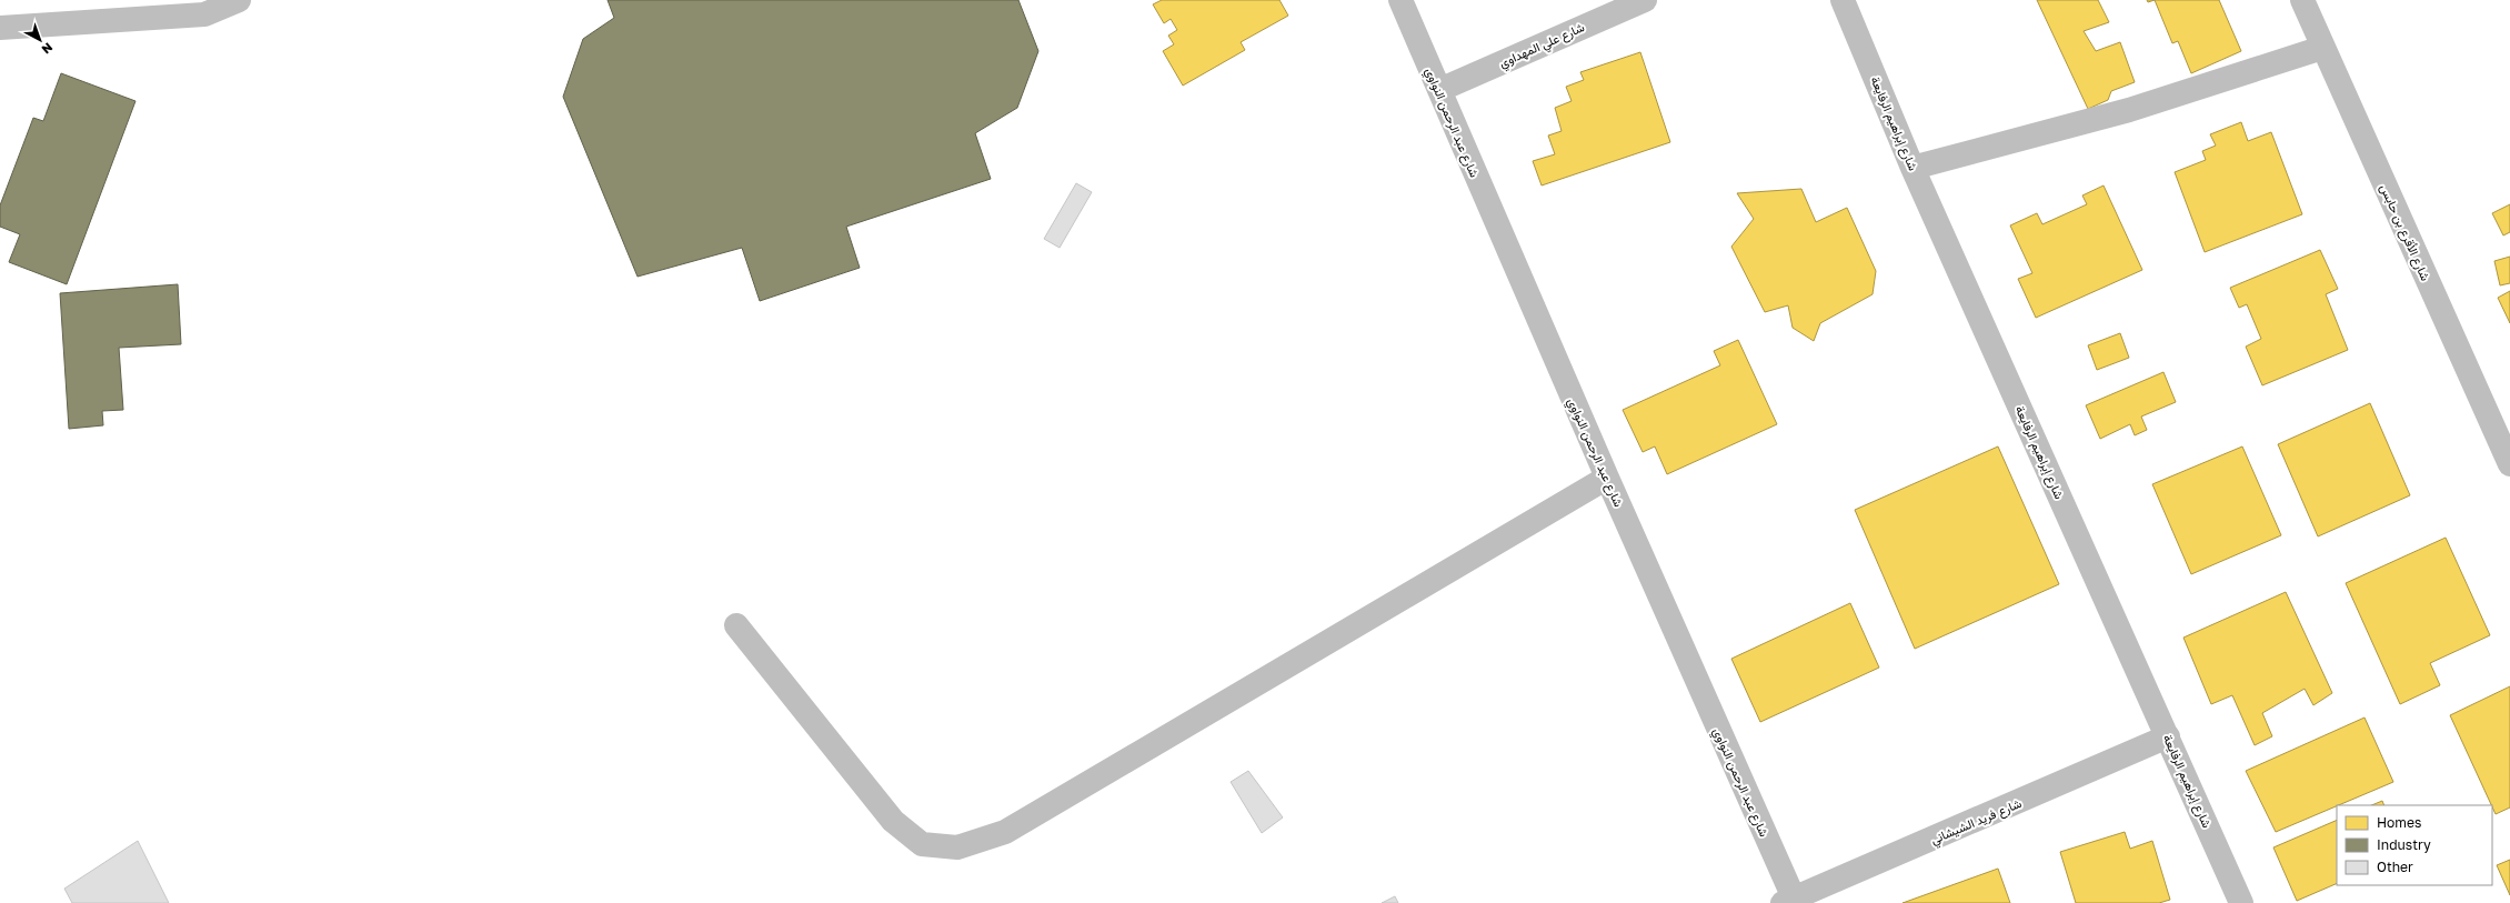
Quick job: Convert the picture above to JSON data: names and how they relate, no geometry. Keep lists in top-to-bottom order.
{
  "streets": {
    "street": [
      "شارع علي المهداوي",
      "شارع عبد الرحمن النواوي",
      "شارع إبراهيم الرفايعة",
      "شارع الأقرع بن حابس",
      "شارع فريد الشيشاني"
    ]
  },
  "crossings": [
    ["شارع علي المهداوي", "شارع عبد الرحمن النواوي"],
    ["شارع عبد الرحمن النواوي", "شارع فريد الشيشاني"],
    ["شارع إبراهيم الرفايعة", "شارع فريد الشيشاني"]
  ],
  "legend": ["Homes", "Industry", "Other"],
  "north": "bottom right"
}
